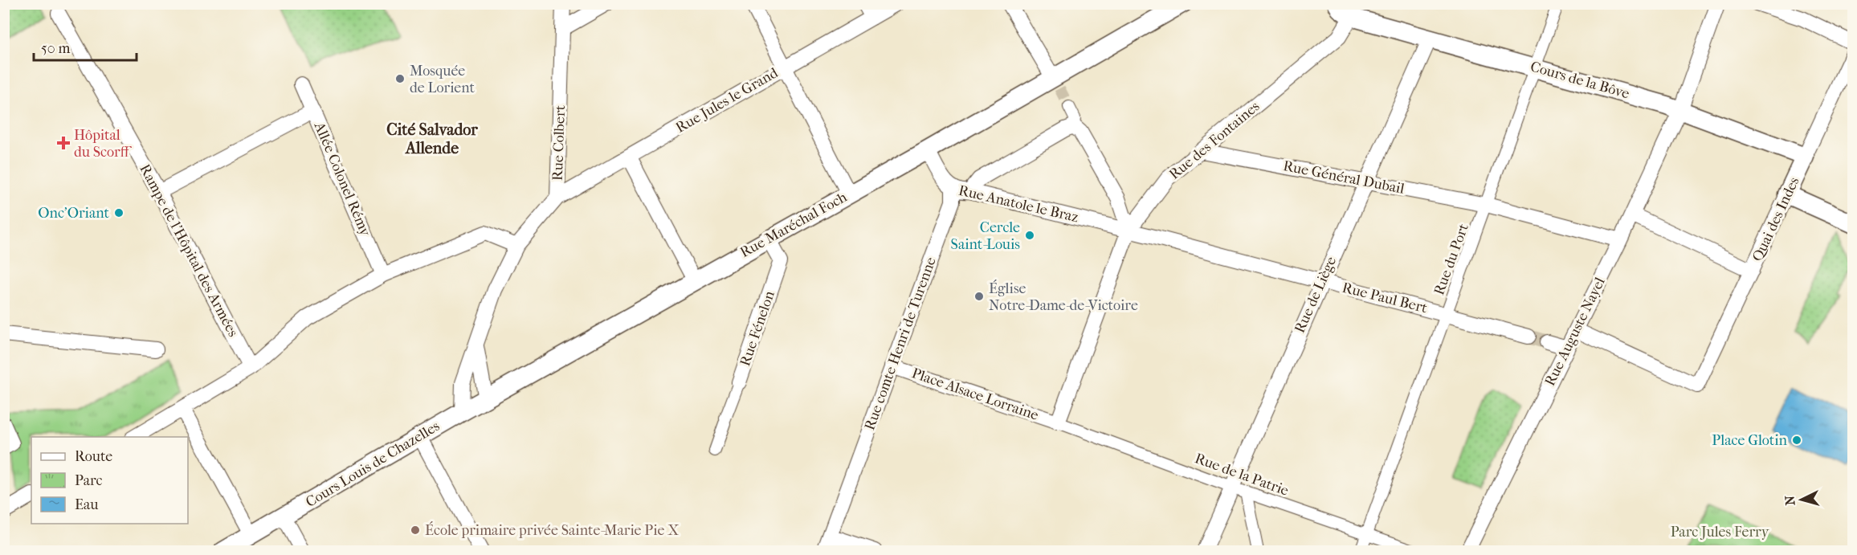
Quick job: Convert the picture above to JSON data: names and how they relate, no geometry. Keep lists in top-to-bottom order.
{
  "streets": {
    "street": [
      "Cours de la Bôve",
      "Rue Jules le Grand",
      "Rue des Fontaines",
      "Rue Colbert",
      "Rue Général Dubail",
      "Allée Colonel Rémy",
      "Rue Anatole le Braz",
      "Quai des Indes",
      "Rue Maréchal Foch",
      "Rampe de l'Hôpital des Armées",
      "Rue du Port",
      "Rue de Liège",
      "Rue Paul Bert",
      "Rue Fénelon",
      "Rue Auguste Nayel",
      "Rue comte Henri de Turenne",
      "Place Alsace Lorraine",
      "Cours Louis de Chazelles",
      "Rue de la Patrie"
    ]
  },
  "crossings": [
    ["Cours de la Bôve", "Rue des Fontaines"],
    ["Cours de la Bôve", "Quai des Indes"],
    ["Cours de la Bôve", "Rue du Port"],
    ["Cours de la Bôve", "Rue de Liège"],
    ["Cours de la Bôve", "Rue Auguste Nayel"],
    ["Rue Jules le Grand", "Rue Colbert"],
    ["Rue des Fontaines", "Rue Général Dubail"],
    ["Rue des Fontaines", "Rue Anatole le Braz"],
    ["Rue des Fontaines", "Rue Paul Bert"],
    ["Rue des Fontaines", "Place Alsace Lorraine"],
    ["Rue des Fontaines", "Rue de la Patrie"],
    ["Rue Colbert", "Rue Maréchal Foch"],
    ["Rue Colbert", "Cours Louis de Chazelles"],
    ["Rue Général Dubail", "Rue du Port"],
    ["Rue Général Dubail", "Rue de Liège"],
    ["Rue Général Dubail", "Rue Auguste Nayel"],
    ["Rue Anatole le Braz", "Rue Maréchal Foch"],
    ["Rue Anatole le Braz", "Rue Paul Bert"],
    ["Rue Anatole le Braz", "Rue comte Henri de Turenne"],
    ["Quai des Indes", "Rue Auguste Nayel"],
    ["Rue Maréchal Foch", "Rue Fénelon"],
    ["Rue Maréchal Foch", "Cours Louis de Chazelles"],
    ["Rue du Port", "Rue Paul Bert"],
    ["Rue du Port", "Rue de la Patrie"],
    ["Rue de Liège", "Rue Paul Bert"],
    ["Rue de Liège", "Rue de la Patrie"],
    ["Rue comte Henri de Turenne", "Place Alsace Lorraine"],
    ["Place Alsace Lorraine", "Rue de la Patrie"]
  ],
  "districts": ["Cité Salvador Allende"],
  "parks": ["Parc Jules Ferry"],
  "places": {
    "other": [
      "Mosquée de Lorient",
      "Onc'Oriant",
      "Cercle Saint-Louis",
      "Église Notre-Dame-de-Victoire",
      "Place Glotin",
      "École primaire privée Sainte-Marie Pie X"
    ],
    "health": ["Hôpital du Scorff"]
  },
  "legend": ["Route", "Parc", "Eau"],
  "scale_bar": "50 m",
  "north": "left"
}
